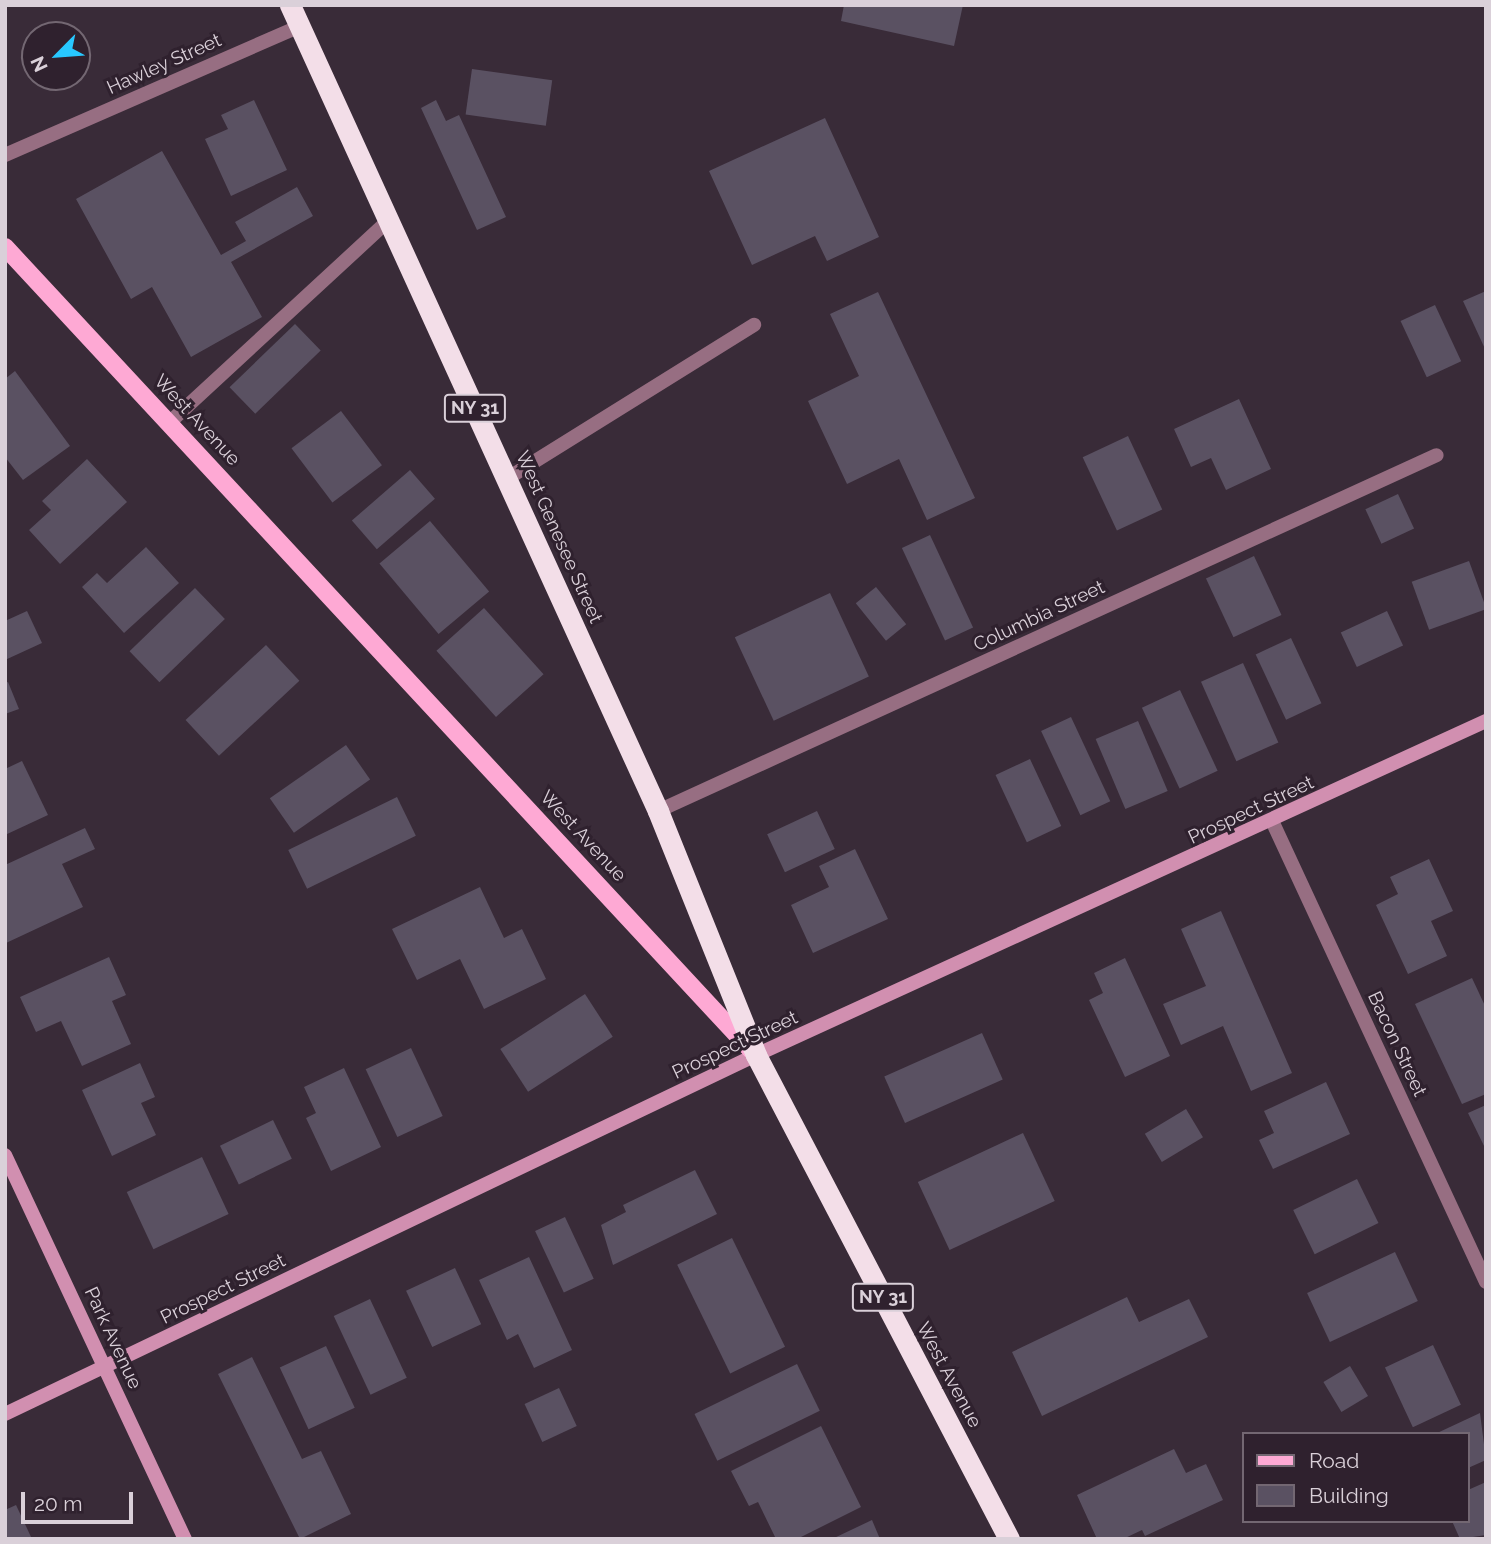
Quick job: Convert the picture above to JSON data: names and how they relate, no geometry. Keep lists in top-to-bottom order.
{
  "streets": {
    "highway": ["NY 31", "West Avenue", "West Genesee Street"],
    "street": [
      "Hawley Street",
      "Columbia Street",
      "Prospect Street",
      "Bacon Street",
      "Park Avenue"
    ]
  },
  "crossings": [
    ["Hawley Street", "West Genesee Street"],
    ["West Avenue", "West Genesee Street"],
    ["West Avenue", "Prospect Street"],
    ["West Genesee Street", "Columbia Street"],
    ["West Genesee Street", "Prospect Street"],
    ["Prospect Street", "Bacon Street"],
    ["Prospect Street", "Park Avenue"]
  ],
  "legend": ["Road", "Building"],
  "scale_bar": "20 m",
  "north": "bottom left"
}
